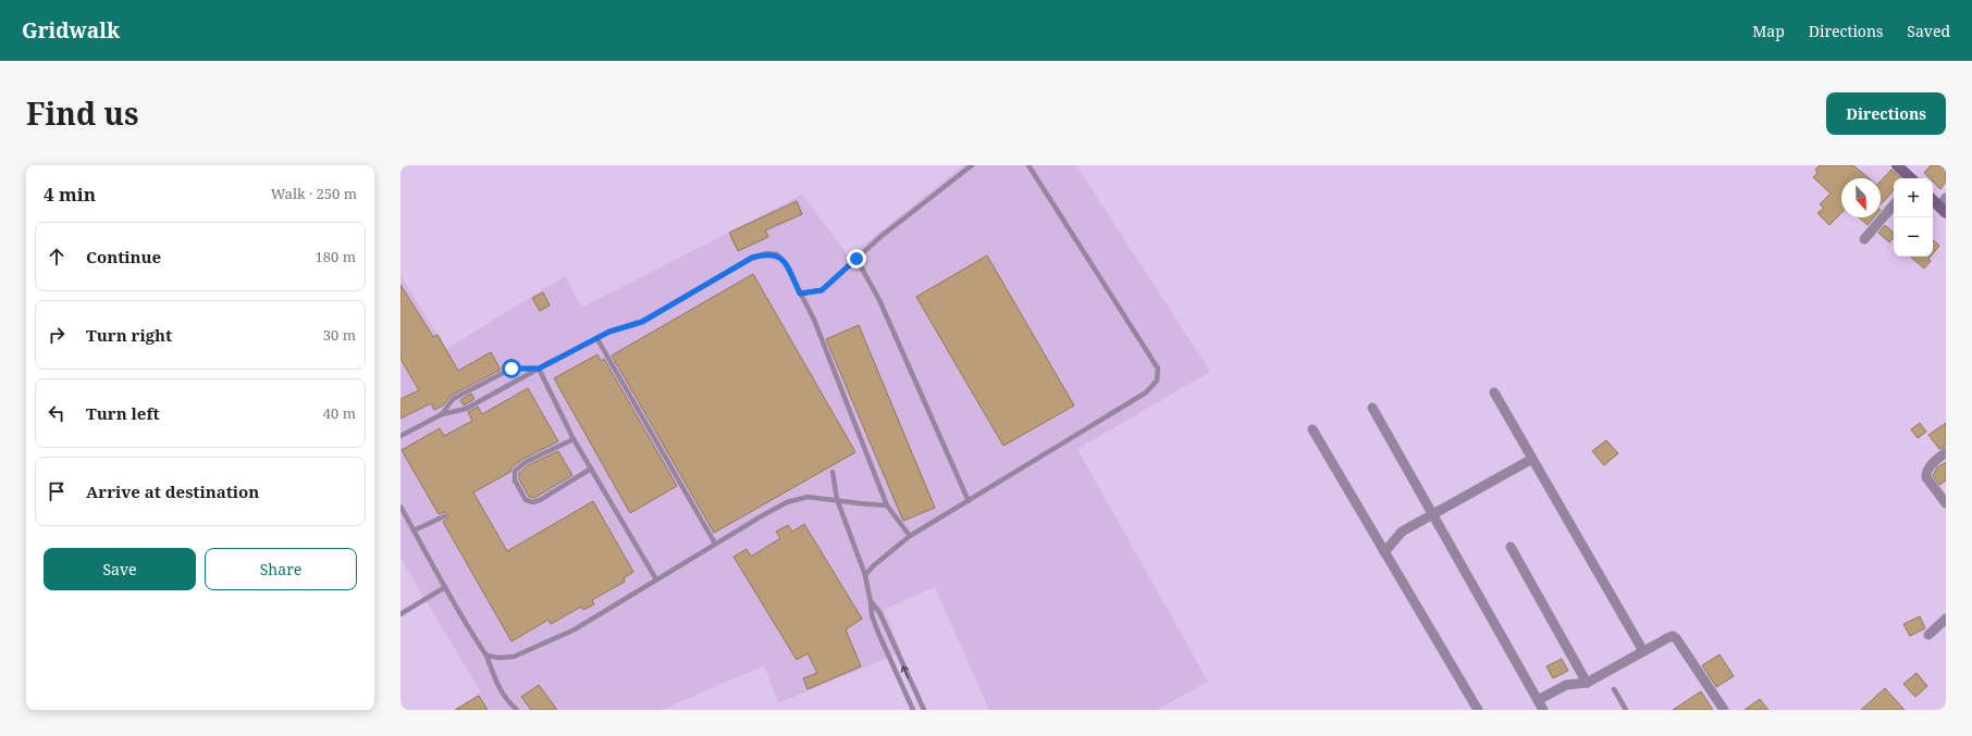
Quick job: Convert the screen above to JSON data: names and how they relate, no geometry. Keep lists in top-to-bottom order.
{
  "north": "bottom",
  "page": {
    "header": "Gridwalk",
    "nav": ["Map", "Directions", "Saved"],
    "title": "Find us",
    "buttons": [
      "Directions",
      ["Save", "Share"]
    ],
    "heading": ["4 min", "Walk · 250 m"],
    "map_buttons": ["+", "−"],
    "list": [
      ["Continue", "180 m"],
      ["Turn right", "30 m"],
      ["Turn left", "40 m"],
      "Arrive at destination"
    ]
  }
}
